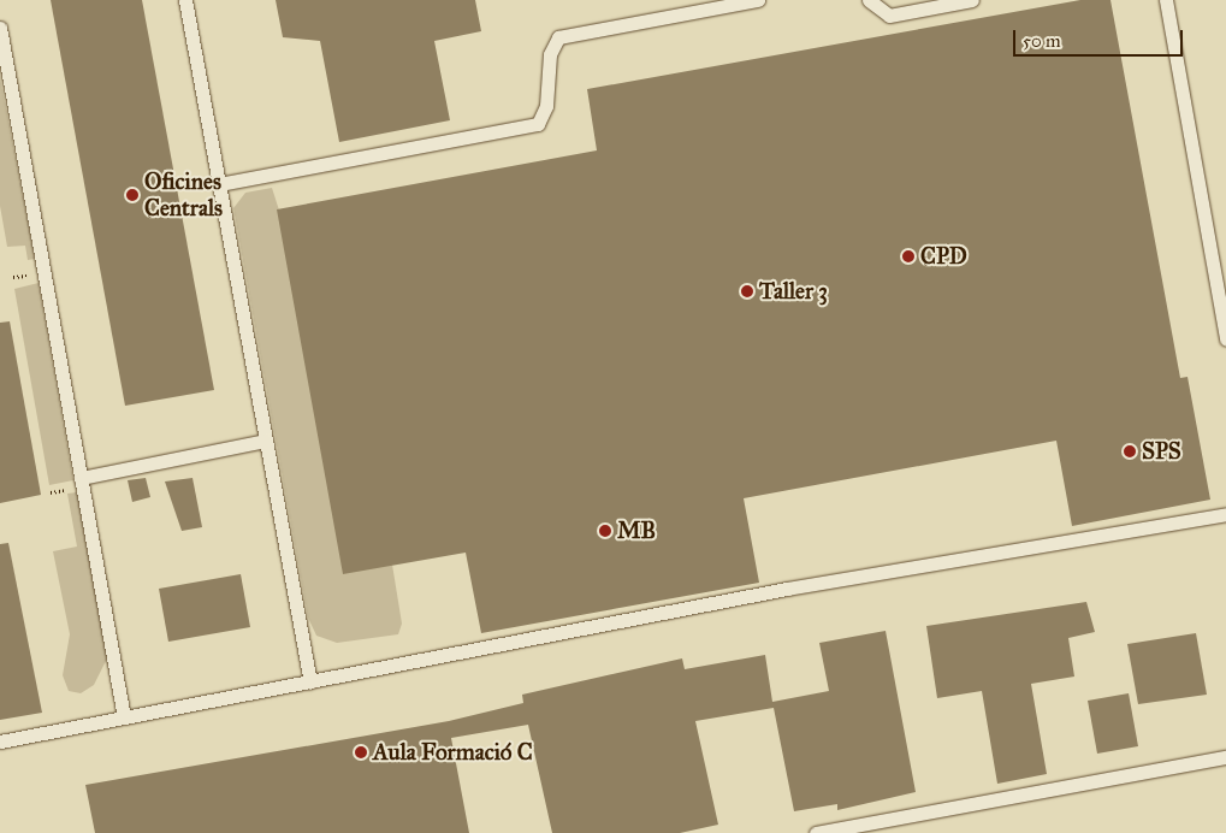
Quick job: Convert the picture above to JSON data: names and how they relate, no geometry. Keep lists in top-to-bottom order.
{
  "places": [
    "Oficines Centrals",
    "CPD",
    "Taller 3",
    "SPS",
    "MB",
    "Aula Formació C"
  ],
  "scale_bar": "50 m"
}
